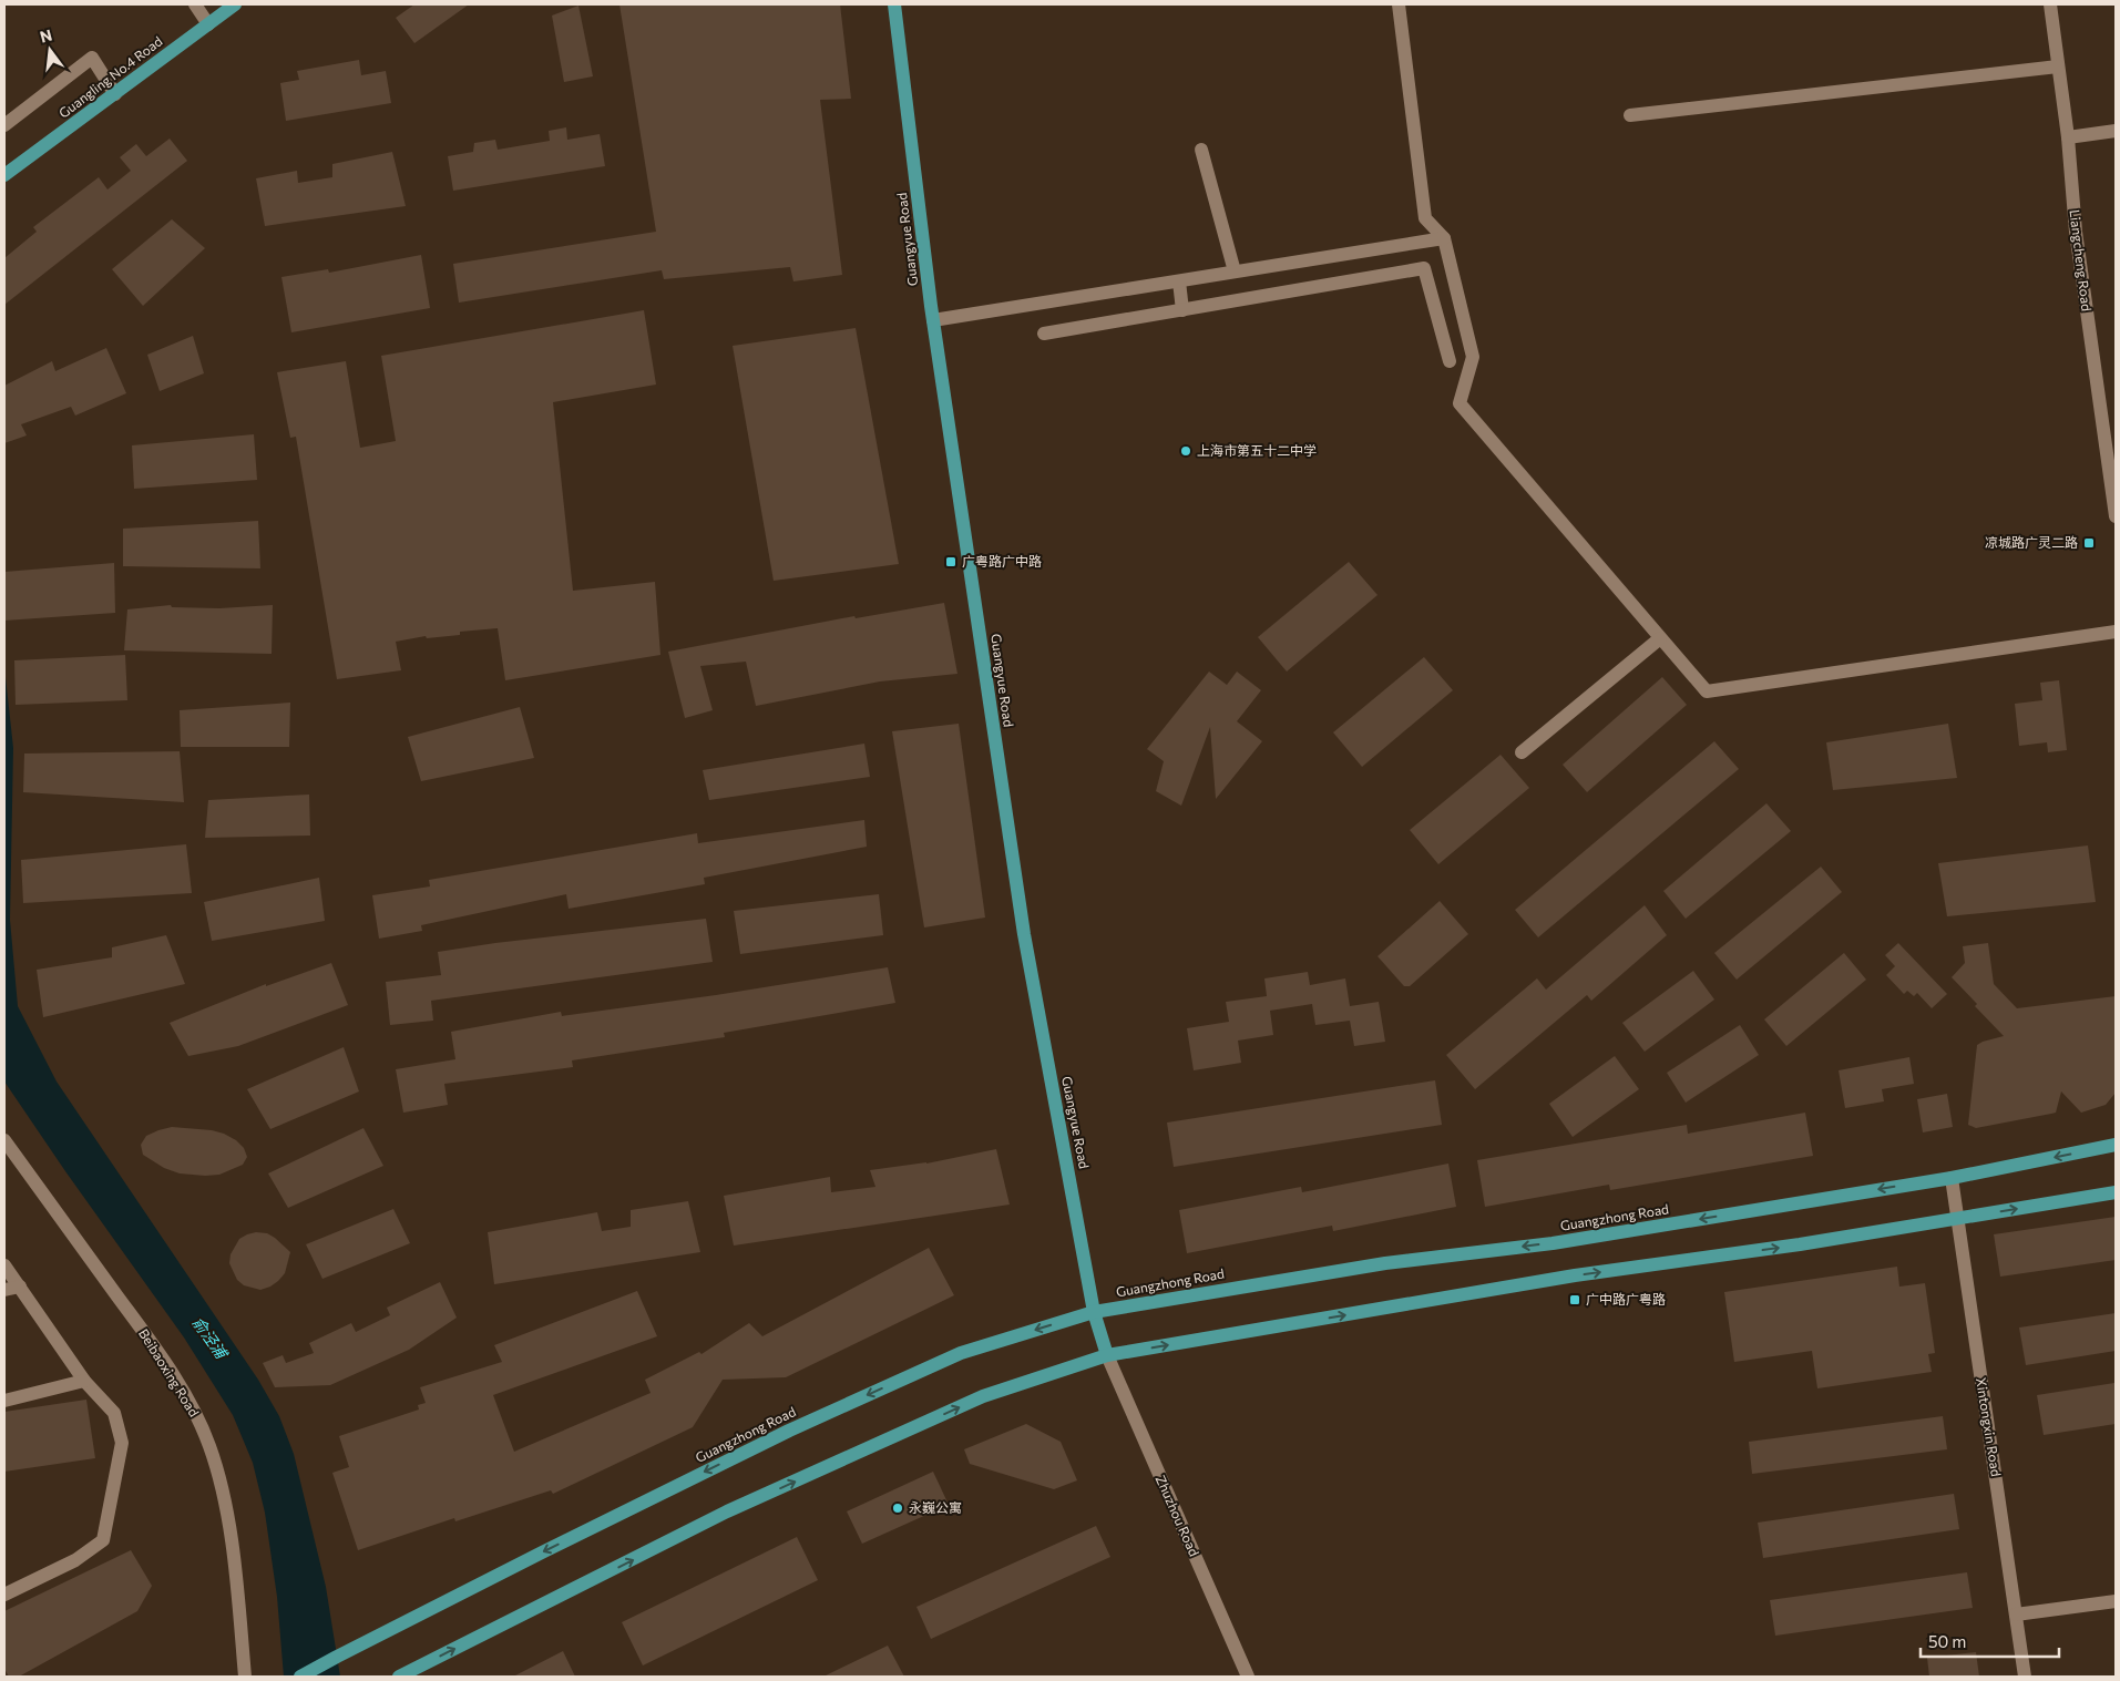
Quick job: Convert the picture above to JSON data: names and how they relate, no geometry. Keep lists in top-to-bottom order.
{
  "streets": {
    "main road": ["Guangling No.4 Road", "Guangyue Road", "Guangzhong Road"],
    "street": [
      "Liangcheng Road",
      "Beibaoxing Road",
      "Xintongxin Road",
      "Zhuzhou Road"
    ]
  },
  "crossings": [
    ["Guangyue Road", "Guangzhong Road"],
    ["Guangyue Road", "Zhuzhou Road"],
    ["Guangzhong Road", "Xintongxin Road"]
  ],
  "water": ["俞泾浦"],
  "places": {
    "other": ["上海市第五十二中学", "永巍公寓"],
    "transit": ["凉城路广灵二路", "广粤路广中路", "广中路广粤路"]
  },
  "scale_bar": "50 m",
  "north": "top"
}
